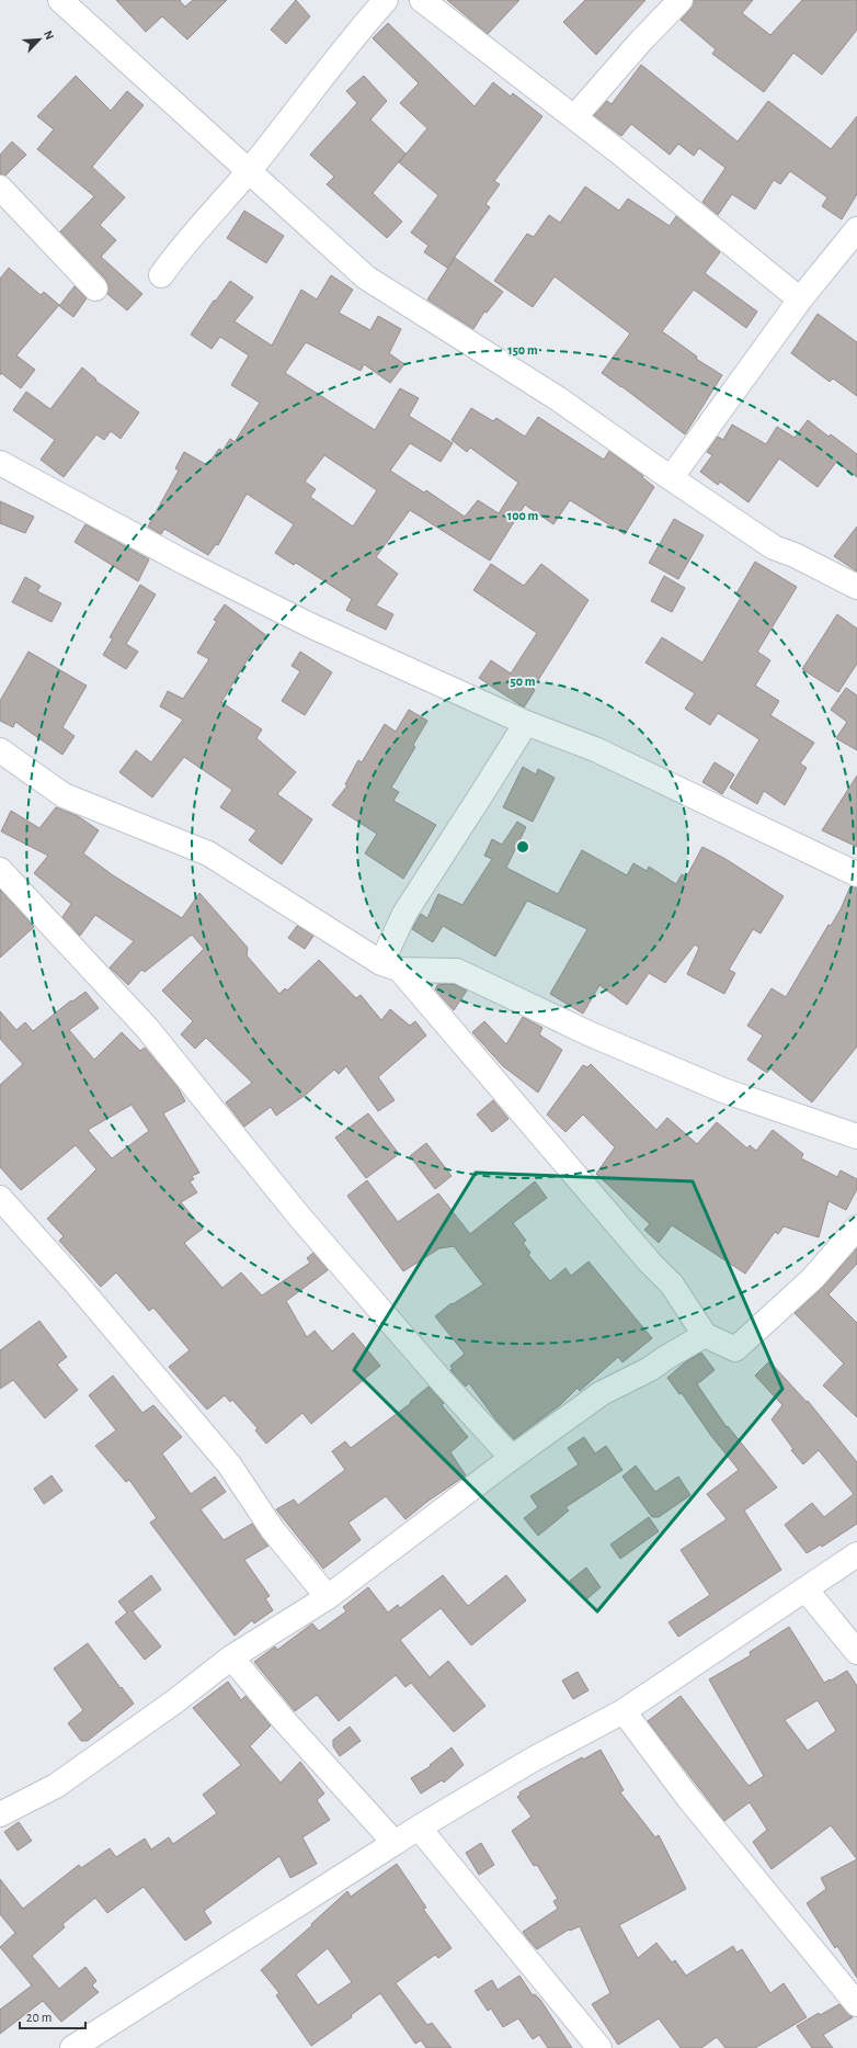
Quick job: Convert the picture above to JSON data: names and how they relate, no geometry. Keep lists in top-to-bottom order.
{
  "scale_bar": "20 m",
  "north": "top right",
  "rings": ["150 m", "100 m", "50 m"]
}
